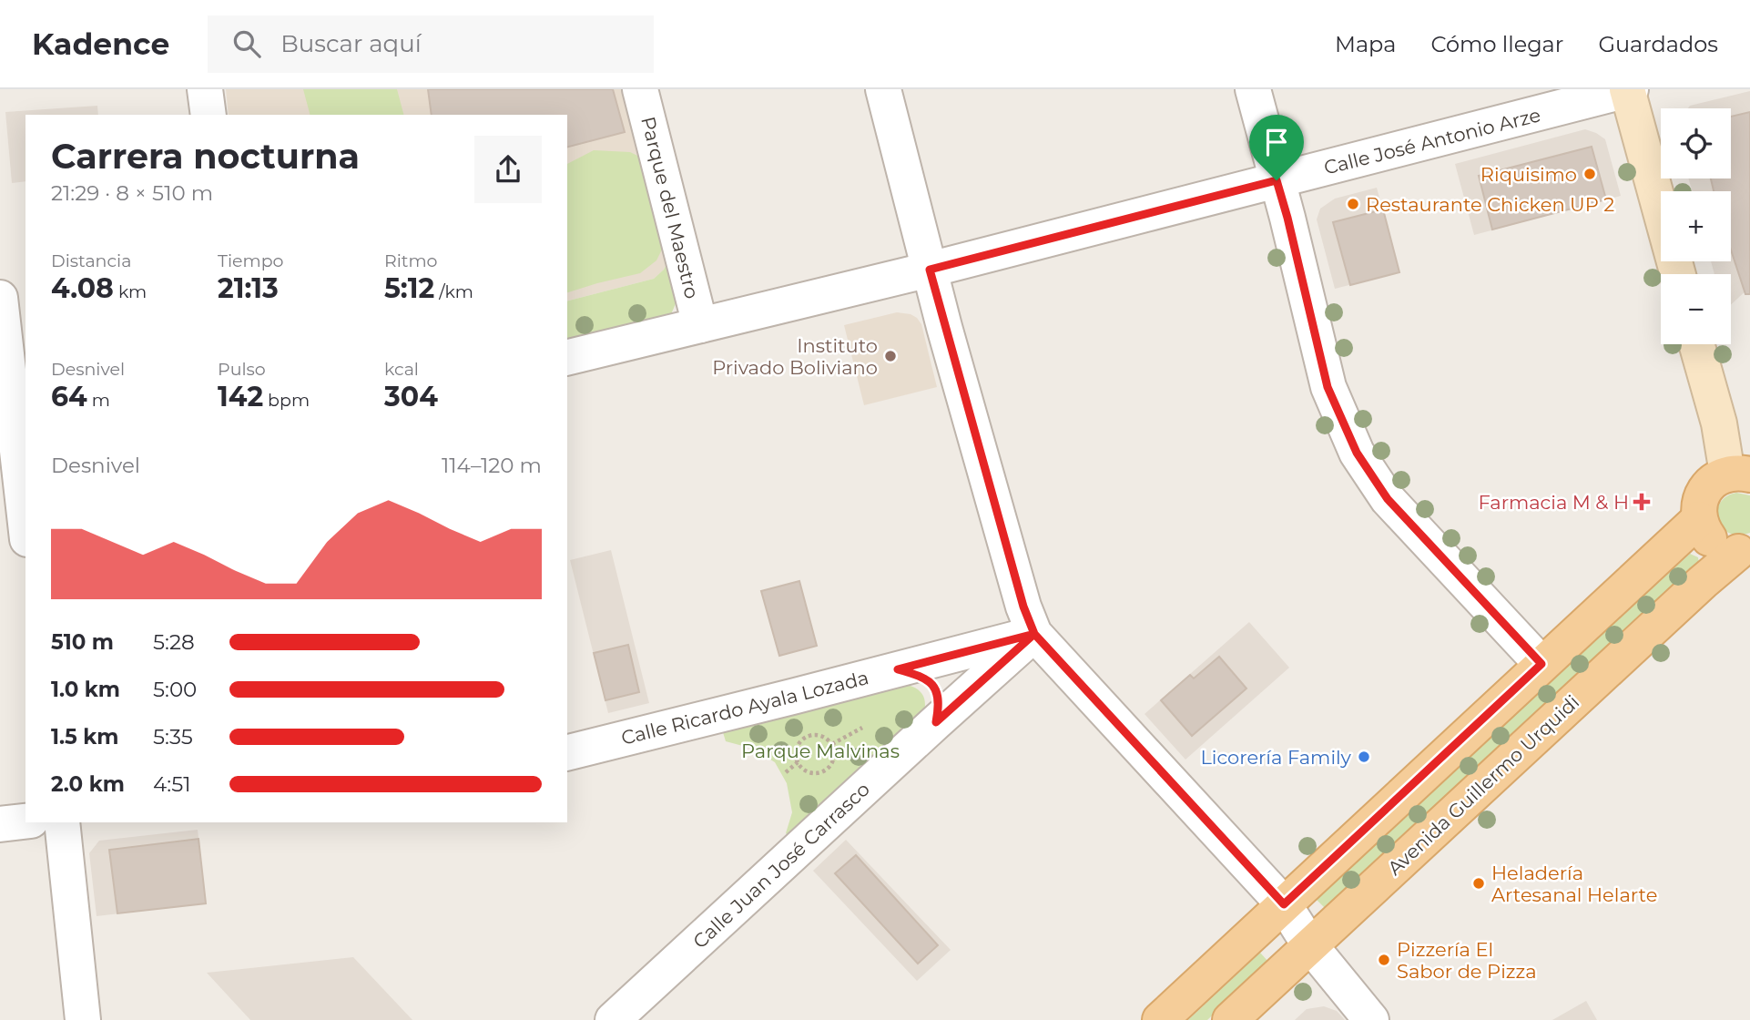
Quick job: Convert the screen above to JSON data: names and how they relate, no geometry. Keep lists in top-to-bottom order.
{
  "streets": {
    "main road": ["Avenida Guillermo Urquidi"],
    "street": [
      "Calle José Antonio Arze",
      "Parque del Maestro",
      "Calle Ricardo Ayala Lozada",
      "Calle Juan José Carrasco"
    ]
  },
  "crossings": [
    ["Calle José Antonio Arze", "Parque del Maestro"],
    ["Calle Ricardo Ayala Lozada", "Calle Juan José Carrasco"]
  ],
  "parks": ["Parque Malvinas"],
  "places": {
    "other": [
      "Riquisimo",
      "Restaurante Chicken UP 2",
      "Instituto Privado Boliviano",
      "Licorería Family",
      "Heladería Artesanal Helarte",
      "Pizzería El Sabor de Pizza"
    ],
    "health": ["Farmacia M & H"]
  },
  "page": {
    "header": "Kadence",
    "search": "Buscar aquí",
    "nav": ["Mapa", "Cómo llegar", "Guardados"],
    "map_buttons": ["+", "−"],
    "heading": ["Carrera nocturna", "21:29 · 8 × 510 m"],
    "stats": [
      ["Distancia", "4.08 km"],
      ["Tiempo", "21:13"],
      ["Ritmo", "5:12 /km"],
      ["Desnivel", "64 m"],
      ["Pulso", "142 bpm"],
      ["kcal", "304"]
    ],
    "chart": ["Desnivel", "114–120 m"],
    "list": [
      {
        "name": "510 m",
        "note": "5:28"
      },
      {
        "name": "1.0 km",
        "note": "5:00"
      },
      {
        "name": "1.5 km",
        "note": "5:35"
      },
      {
        "name": "2.0 km",
        "note": "4:51"
      }
    ]
  }
}
